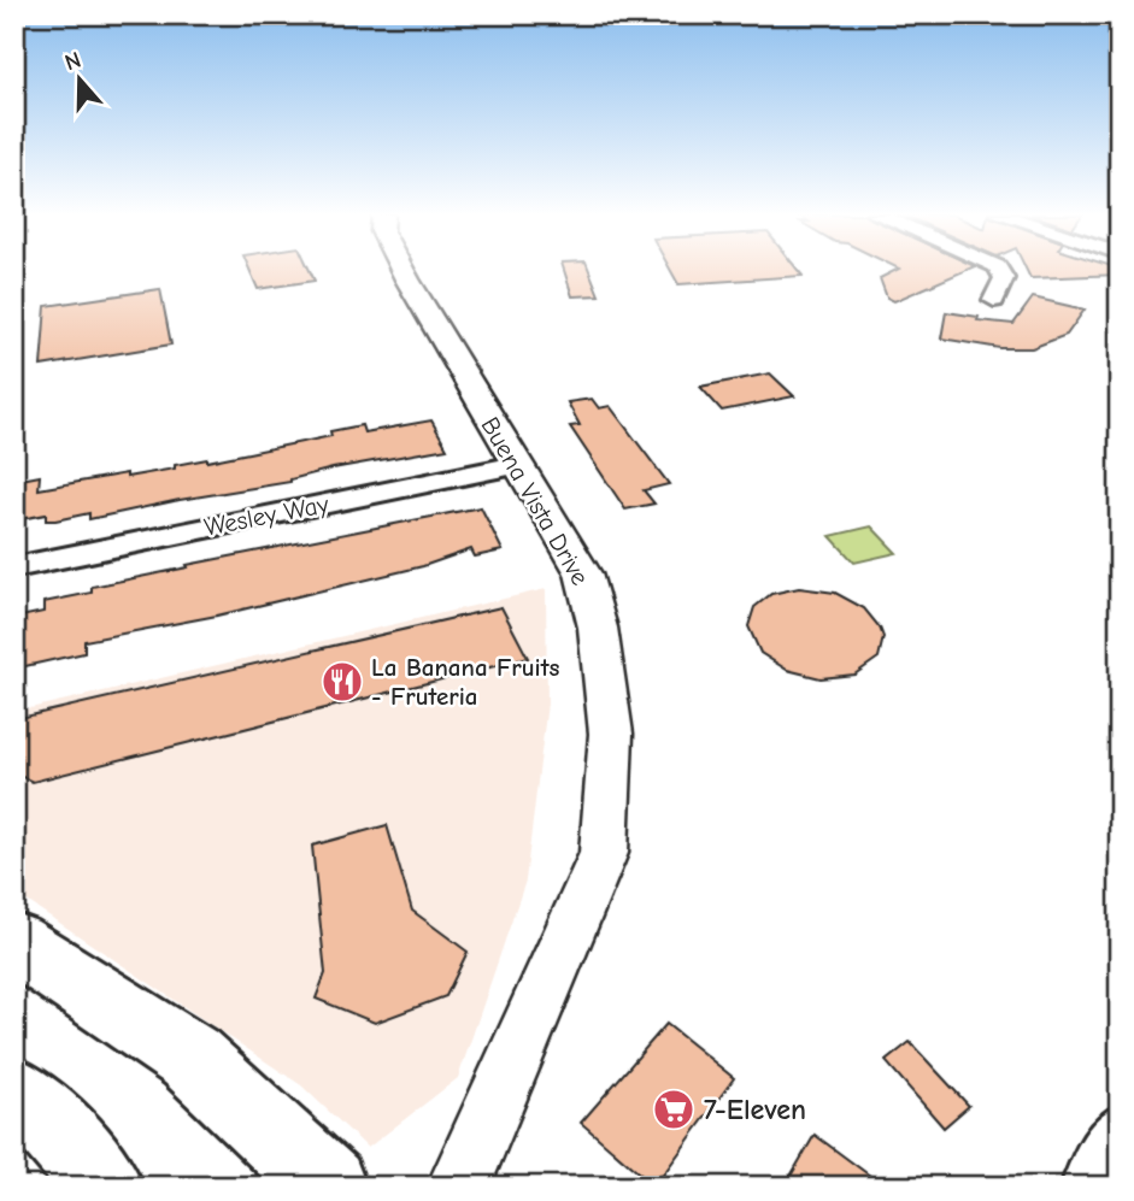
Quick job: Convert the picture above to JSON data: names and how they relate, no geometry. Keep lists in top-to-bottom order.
{
  "streets": {
    "street": ["Buena Vista Drive", "Wesley Way"]
  },
  "crossings": [
    ["Buena Vista Drive", "Wesley Way"]
  ],
  "places": {
    "restaurant": ["La Banana Fruits - Fruteria"],
    "supermarket": ["7-Eleven"]
  },
  "north": "top"
}
